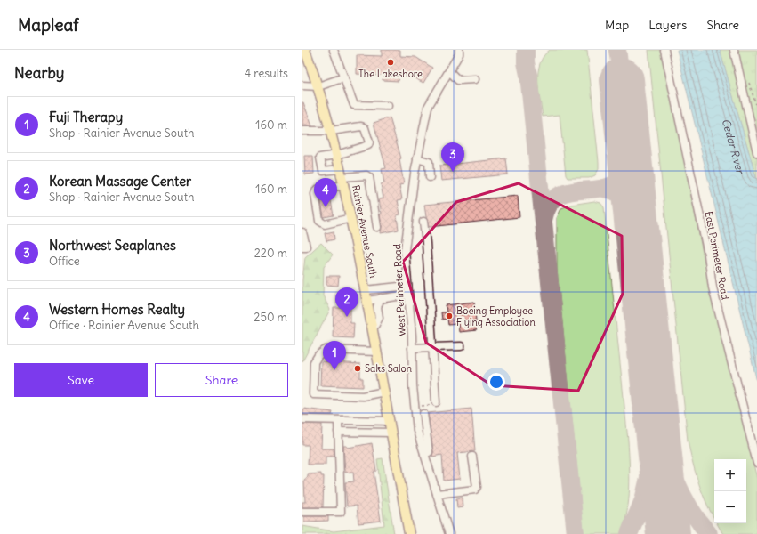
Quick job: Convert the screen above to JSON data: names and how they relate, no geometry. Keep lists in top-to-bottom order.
{
  "streets": {
    "main road": ["Rainier Avenue South"],
    "street": ["East Perimeter Road", "West Perimeter Road"]
  },
  "water": ["Cedar River"],
  "places": ["The Lakeshore", "Boeing Employee Flying Association", "Saks Salon"],
  "page": {
    "header": "Mapleaf",
    "nav": ["Map", "Layers", "Share"],
    "heading": ["Nearby", "4 results"],
    "list": [
      {
        "mark": "1",
        "name": "Fuji Therapy",
        "note": "Shop · Rainier Avenue South",
        "value": "160 m"
      },
      {
        "mark": "2",
        "name": "Korean Massage Center",
        "note": "Shop · Rainier Avenue South",
        "value": "160 m"
      },
      {
        "mark": "3",
        "name": "Northwest Seaplanes",
        "note": "Office",
        "value": "220 m"
      },
      {
        "mark": "4",
        "name": "Western Homes Realty",
        "note": "Office · Rainier Avenue South",
        "value": "250 m"
      }
    ],
    "pins": [
      "3",
      "4",
      "2",
      "1"
    ],
    "buttons": ["Save", "Share"],
    "map_buttons": ["+", "−"]
  }
}
